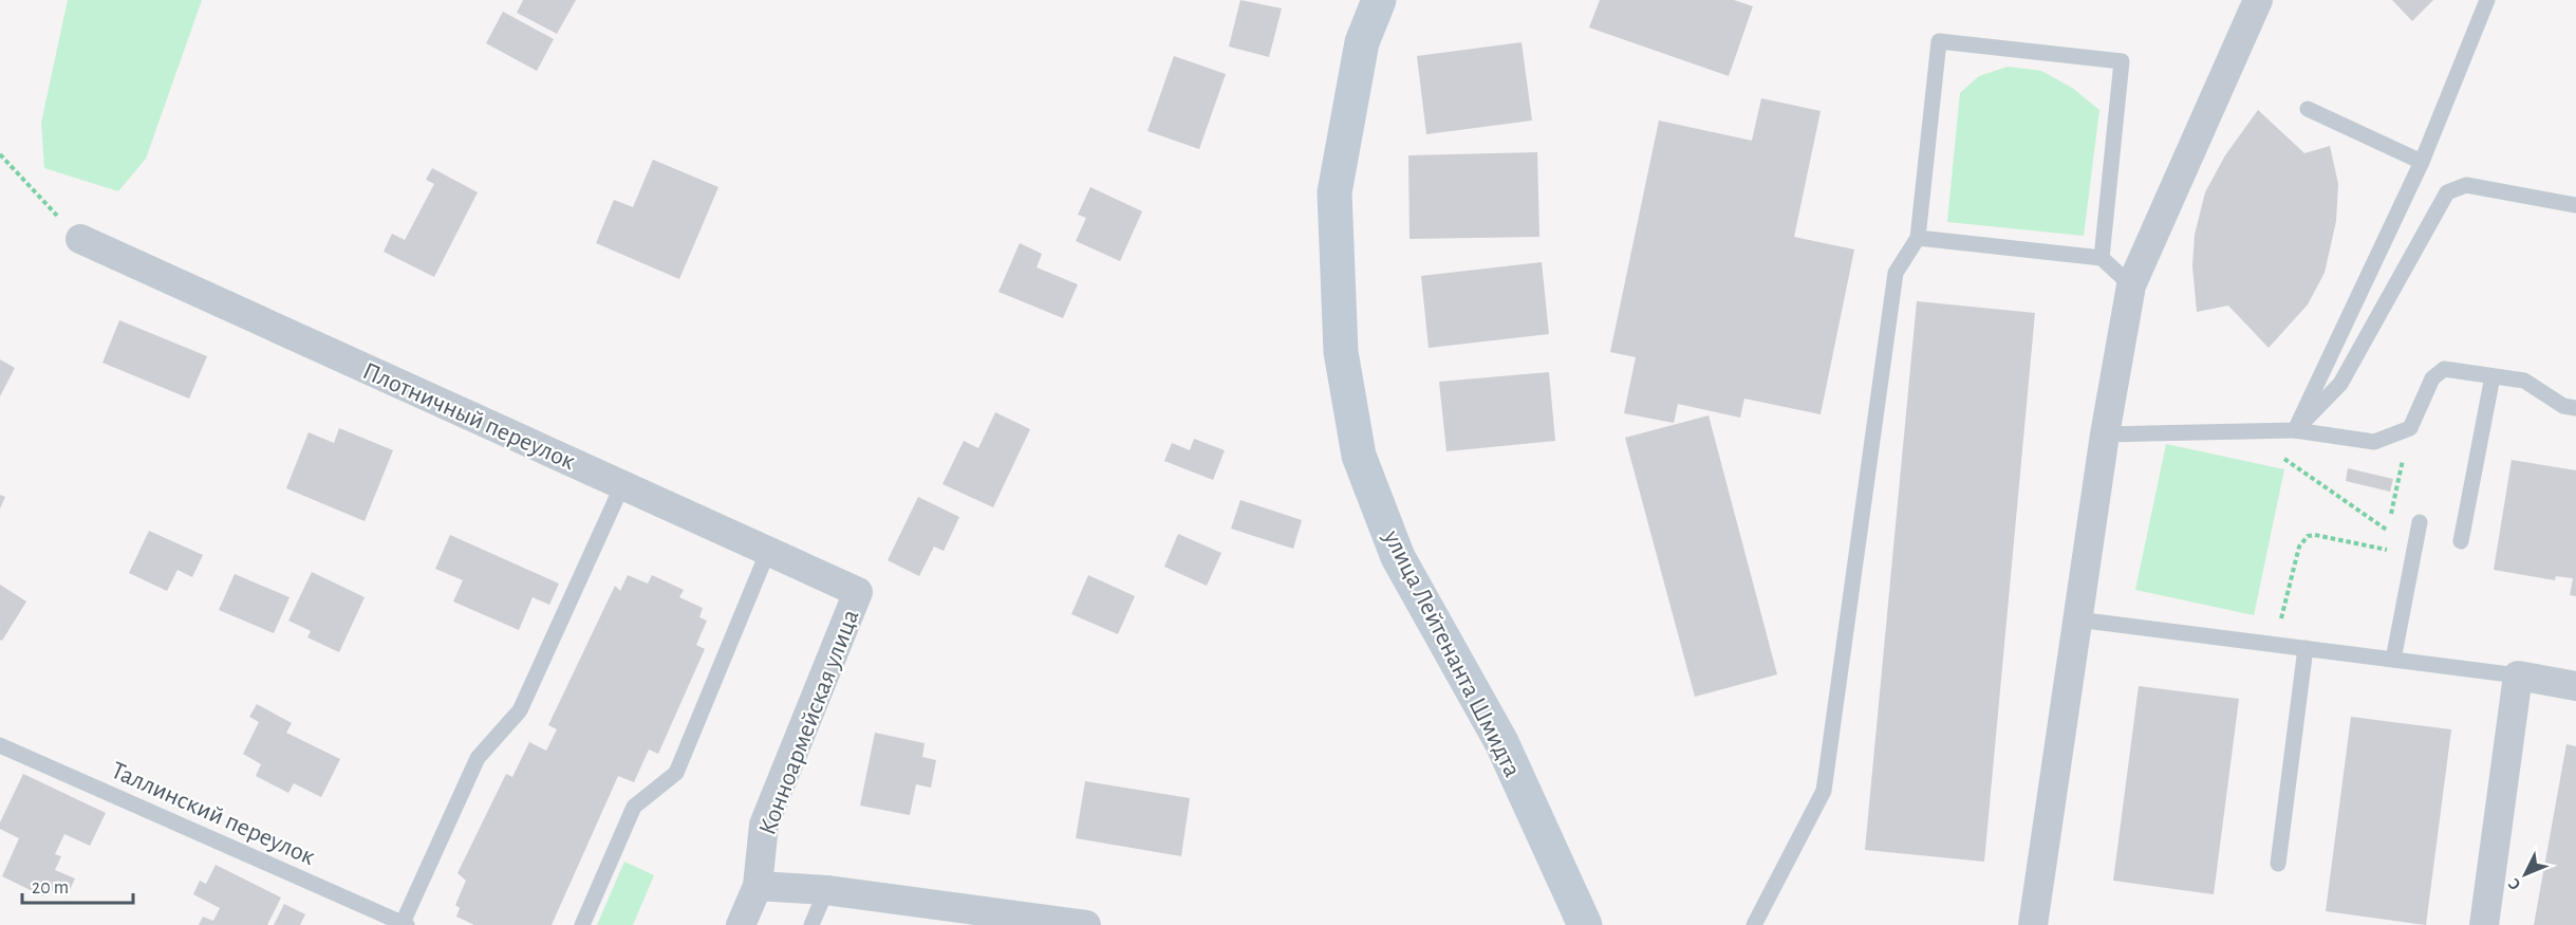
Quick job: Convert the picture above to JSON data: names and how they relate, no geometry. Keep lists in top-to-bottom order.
{
  "streets": {
    "street": ["Плотничный переулок", "улица Лейтенанта Шмидта", "Конноармейская улица"],
    "lane": ["Таллинский переулок"]
  },
  "crossings": [
    ["Плотничный переулок", "Конноармейская улица"]
  ],
  "scale_bar": "20 m",
  "north": "bottom left"
}
